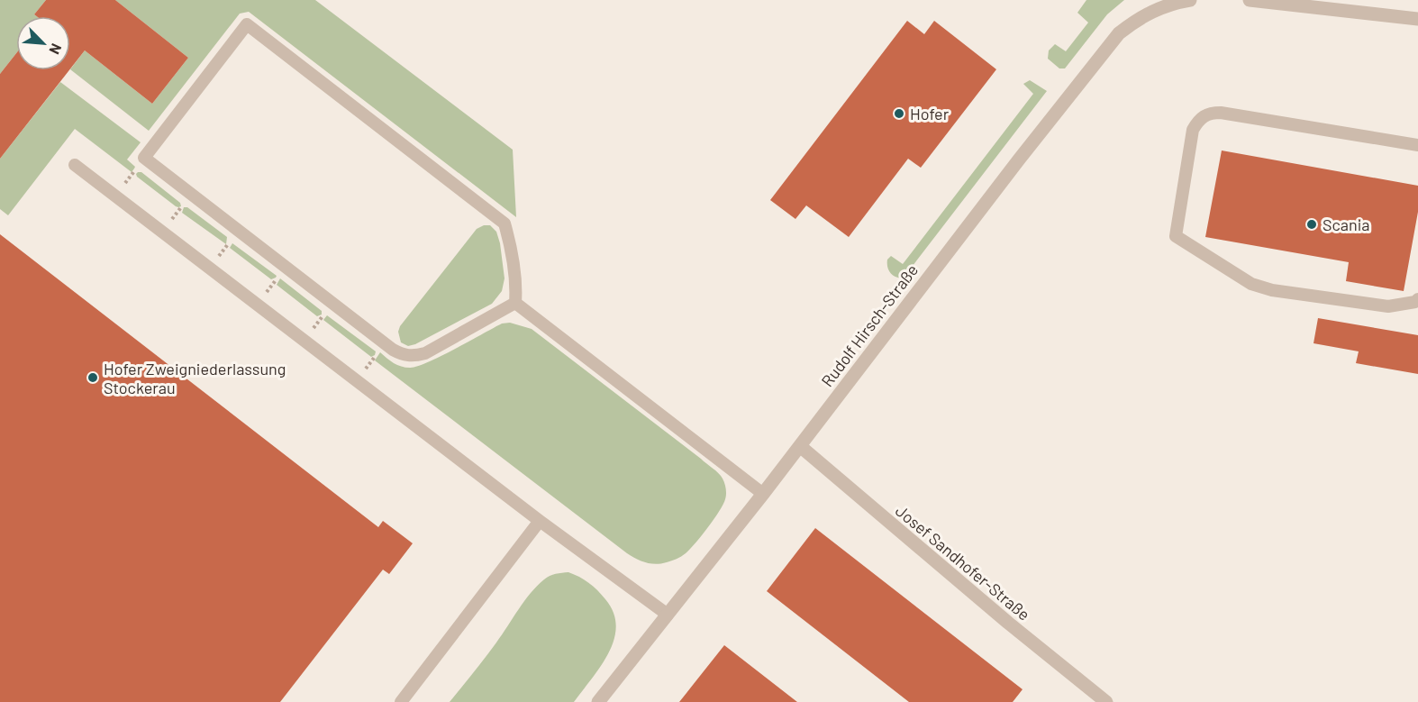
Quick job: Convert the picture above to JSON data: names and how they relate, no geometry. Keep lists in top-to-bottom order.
{
  "streets": {
    "street": ["Rudolf Hirsch-Straße", "Josef Sandhofer-Straße"]
  },
  "crossings": [
    ["Rudolf Hirsch-Straße", "Josef Sandhofer-Straße"]
  ],
  "places": ["Hofer", "Scania", "Hofer Zweigniederlassung Stockerau"],
  "north": "bottom right"
}
